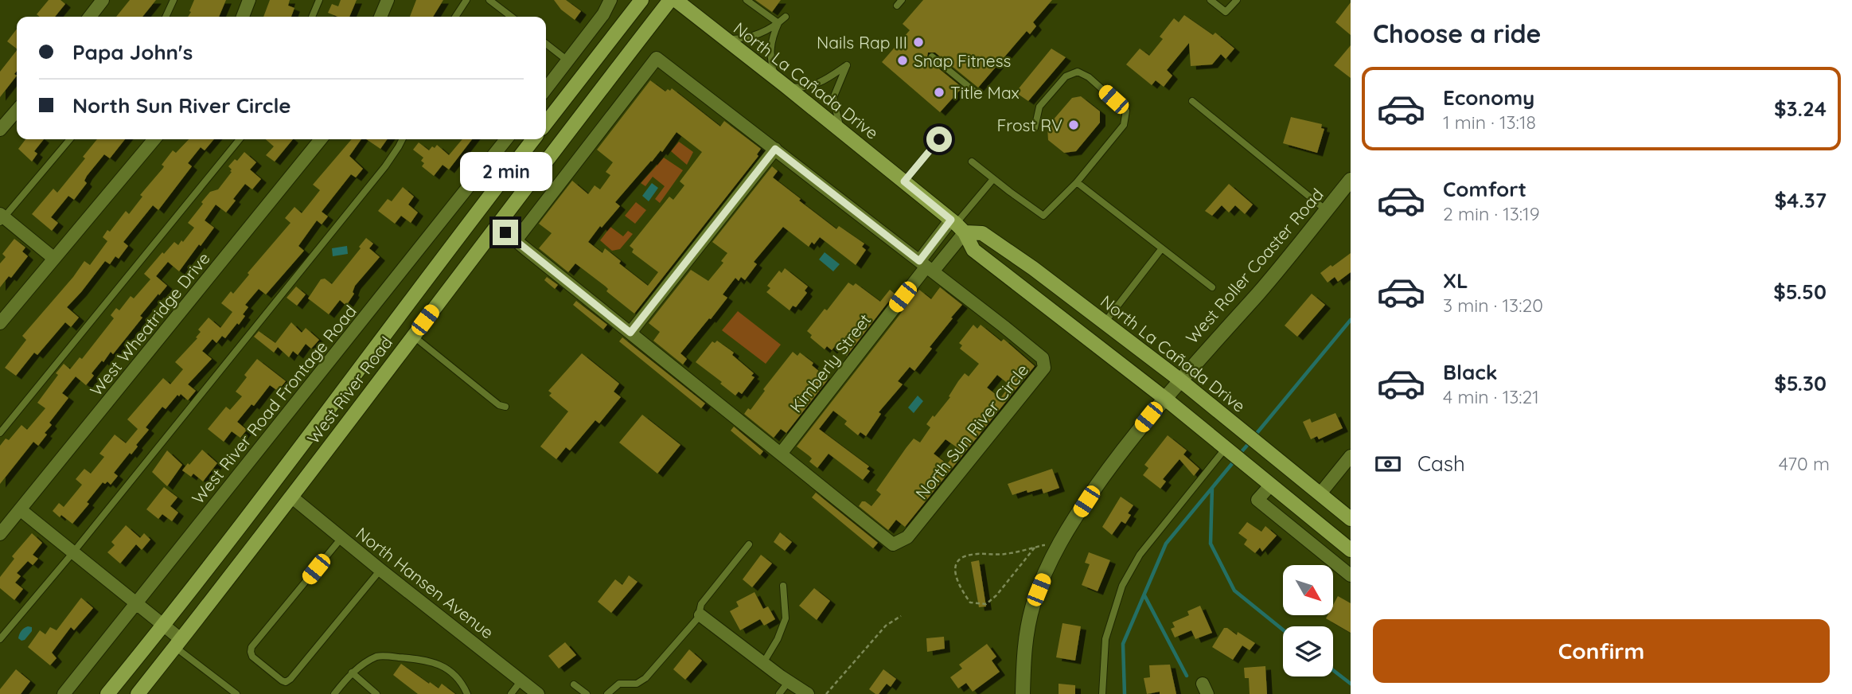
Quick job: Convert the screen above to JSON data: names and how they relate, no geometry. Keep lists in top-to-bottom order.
{
  "streets": {
    "main road": ["North La Cañada Drive", "West River Road"],
    "street": [
      "West Roller Coaster Road",
      "West Wheatridge Drive",
      "Kimberly Street",
      "West River Road Frontage Road",
      "North Sun River Circle",
      "North Hansen Avenue"
    ]
  },
  "crossings": [
    ["North La Cañada Drive", "West Roller Coaster Road"],
    ["North La Cañada Drive", "Kimberly Street"],
    ["Kimberly Street", "North Sun River Circle"],
    ["West River Road", "North Sun River Circle"],
    ["West River Road", "North Hansen Avenue"]
  ],
  "places": [
    "Nails Rap III",
    "Snap Fitness",
    "Title Max",
    "Frost RV"
  ],
  "north": "bottom right",
  "page": {
    "heading": "Choose a ride",
    "banner": ["Papa John's", "North Sun River Circle"],
    "list": [
      {
        "name": "Economy",
        "note": "1 min · 13:18",
        "value": "$3.24"
      },
      {
        "name": "Comfort",
        "note": "2 min · 13:19",
        "value": "$4.37"
      },
      {
        "name": "XL",
        "note": "3 min · 13:20",
        "value": "$5.50"
      },
      {
        "name": "Black",
        "note": "4 min · 13:21",
        "value": "$5.30"
      }
    ],
    "bubble": "2 min",
    "pay": ["Cash", "470 m"],
    "buttons": "Confirm"
  }
}
